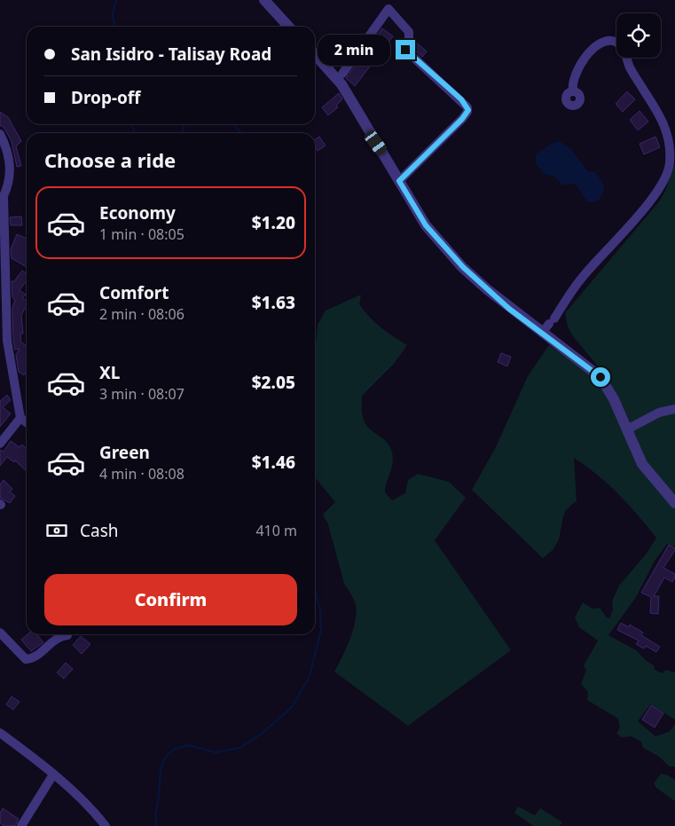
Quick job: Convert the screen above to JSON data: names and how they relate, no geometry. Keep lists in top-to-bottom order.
{
  "page": {
    "banner": ["San Isidro - Talisay Road", "Drop-off"],
    "bubble": "2 min",
    "heading": "Choose a ride",
    "list": [
      {
        "name": "Economy",
        "note": "1 min · 08:05",
        "value": "$1.20"
      },
      {
        "name": "Comfort",
        "note": "2 min · 08:06",
        "value": "$1.63"
      },
      {
        "name": "XL",
        "note": "3 min · 08:07",
        "value": "$2.05"
      },
      {
        "name": "Green",
        "note": "4 min · 08:08",
        "value": "$1.46"
      }
    ],
    "pay": ["Cash", "410 m"],
    "buttons": "Confirm"
  }
}
